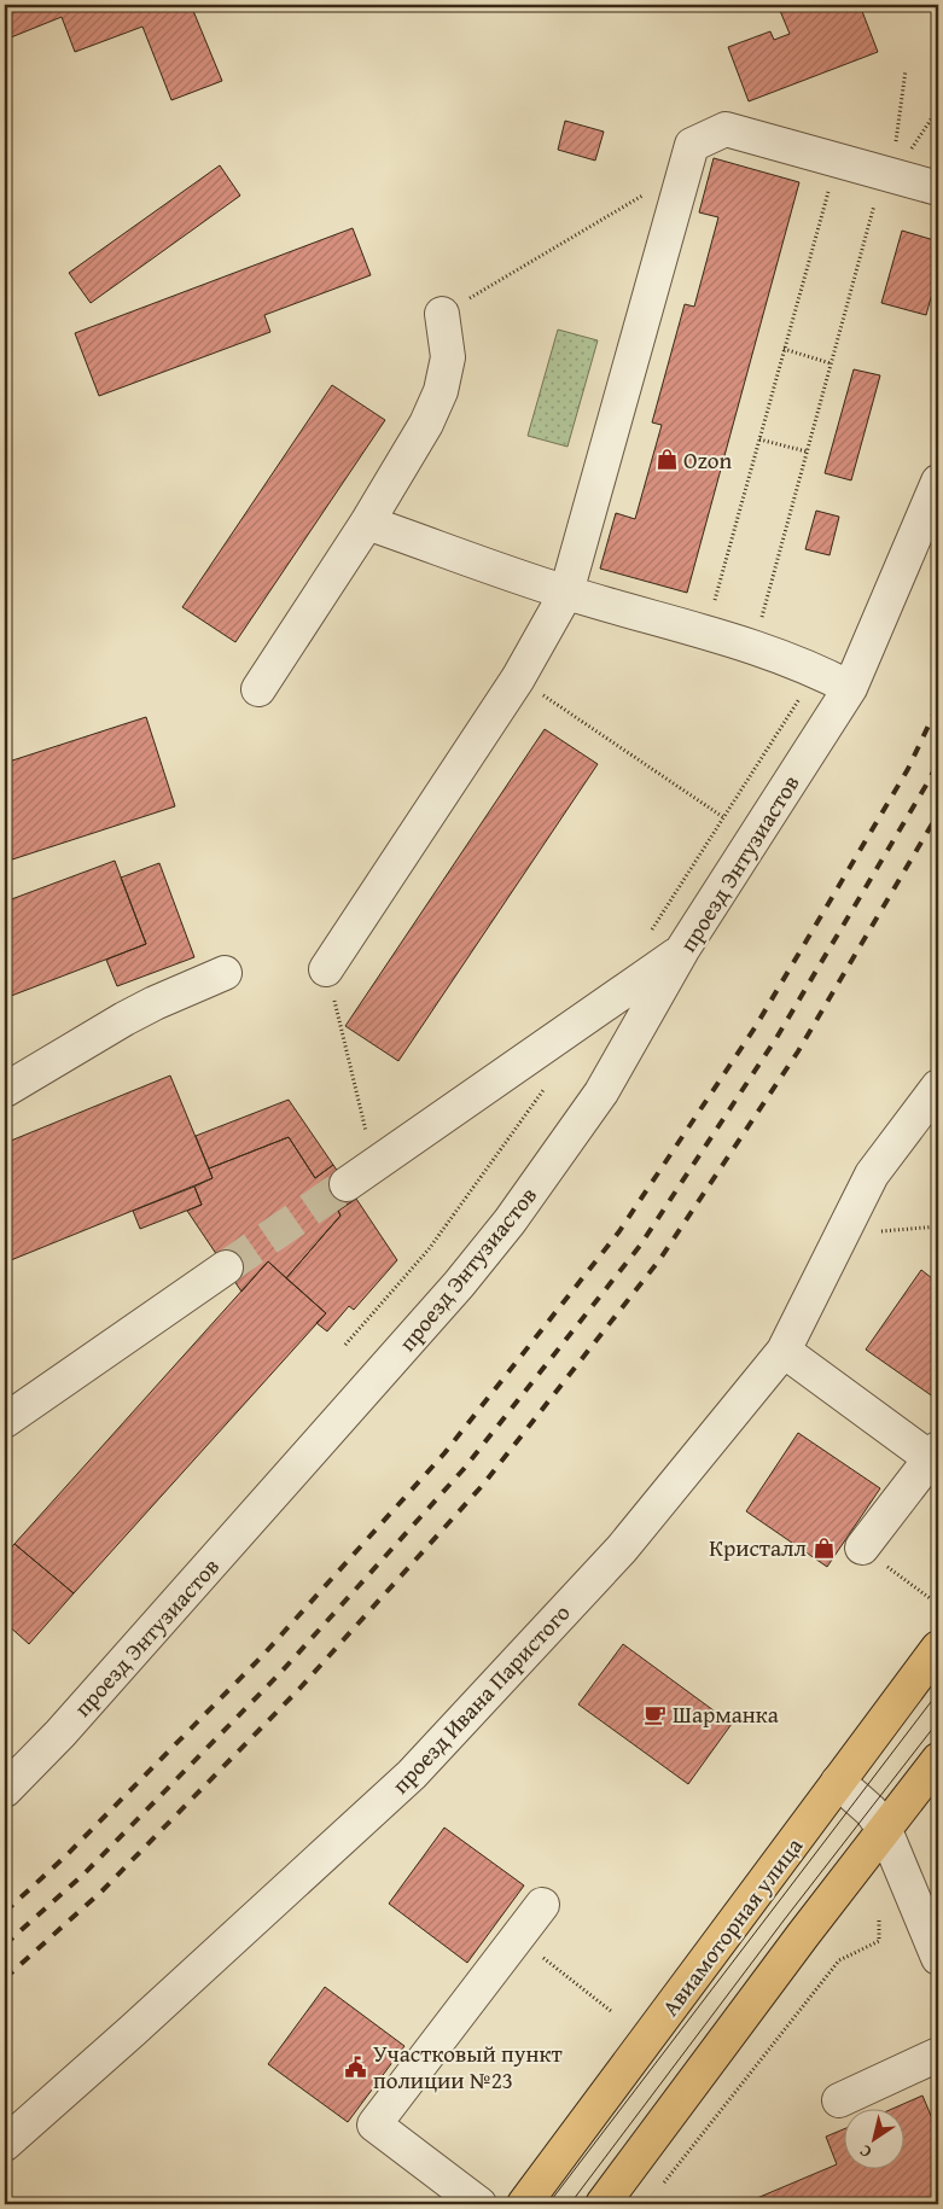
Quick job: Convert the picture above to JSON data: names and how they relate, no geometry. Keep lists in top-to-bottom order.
{
  "streets": {
    "main road": ["Авиамоторная улица"],
    "street": ["проезд Энтузиастов", "проезд Ивана Паристого"]
  },
  "places": {
    "shop": ["Ozon", "Кристалл"],
    "cafe": ["Шарманка"],
    "public building": ["Участковый пункт полиции №23"]
  },
  "north": "bottom left"
}
